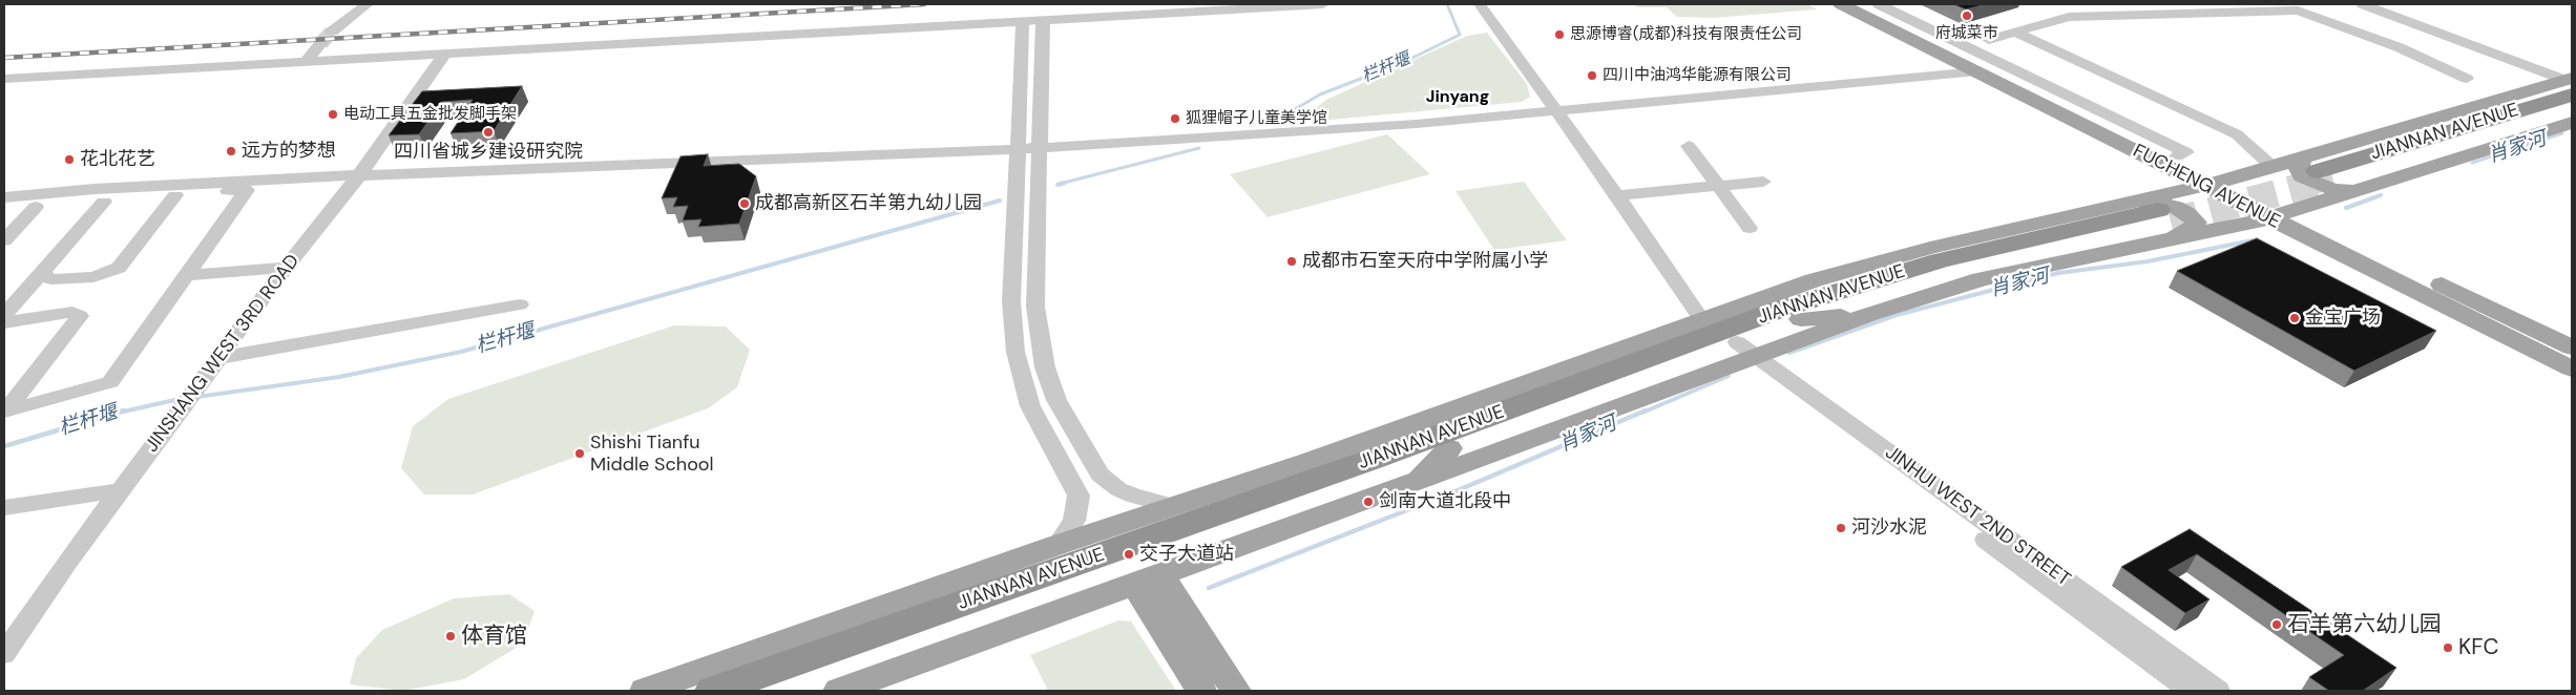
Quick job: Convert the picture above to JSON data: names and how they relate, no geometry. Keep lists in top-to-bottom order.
{
  "streets": {
    "highway": ["JIANNAN AVENUE"],
    "main road": ["FUCHENG AVENUE"],
    "street": ["JINSHANG WEST 3RD ROAD", "JINHUI WEST 2ND STREET"]
  },
  "crossings": [
    ["JIANNAN AVENUE", "JINHUI WEST 2ND STREET"]
  ],
  "districts": ["Jinyang"],
  "water": ["栏杆堰", "肖家河"],
  "places": [
    "府城菜市",
    "思源博睿(成都)科技有限责任公司",
    "四川中油鸿华能源有限公司",
    "电动工具五金批发脚手架",
    "狐狸帽子儿童美学馆",
    "四川省城乡建设研究院",
    "远方的梦想",
    "花北花艺",
    "成都高新区石羊第九幼儿园",
    "成都市石室天府中学附属小学",
    "金宝广场",
    "Shishi Tianfu Middle School",
    "剑南大道北段中",
    "河沙水泥",
    "交子大道站",
    "石羊第六幼儿园",
    "体育馆",
    "KFC"
  ]
}
